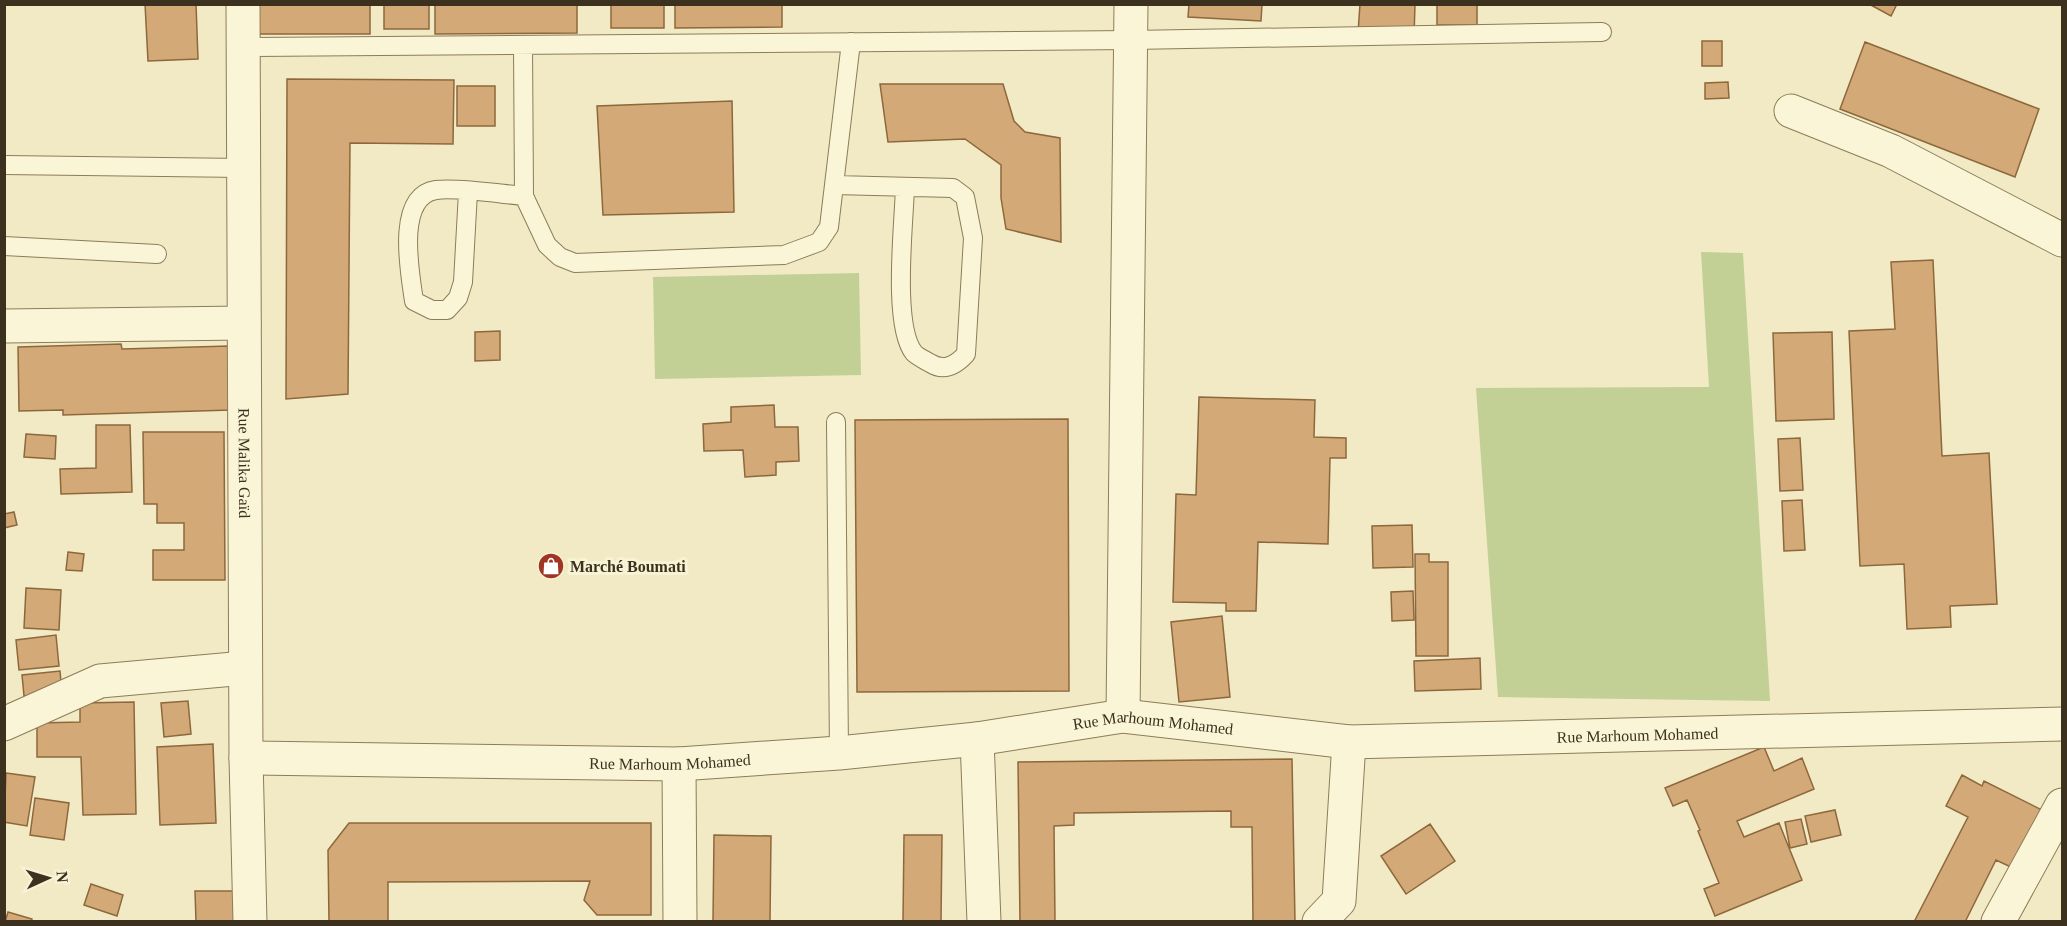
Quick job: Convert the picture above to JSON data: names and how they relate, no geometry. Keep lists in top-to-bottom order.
{
  "streets": {
    "street": ["Rue Malika Gaïd", "Rue Marhoum Mohamed"]
  },
  "crossings": [
    ["Rue Malika Gaïd", "Rue Marhoum Mohamed"]
  ],
  "places": {
    "shop": ["Marché Boumati"]
  },
  "north": "right"
}
